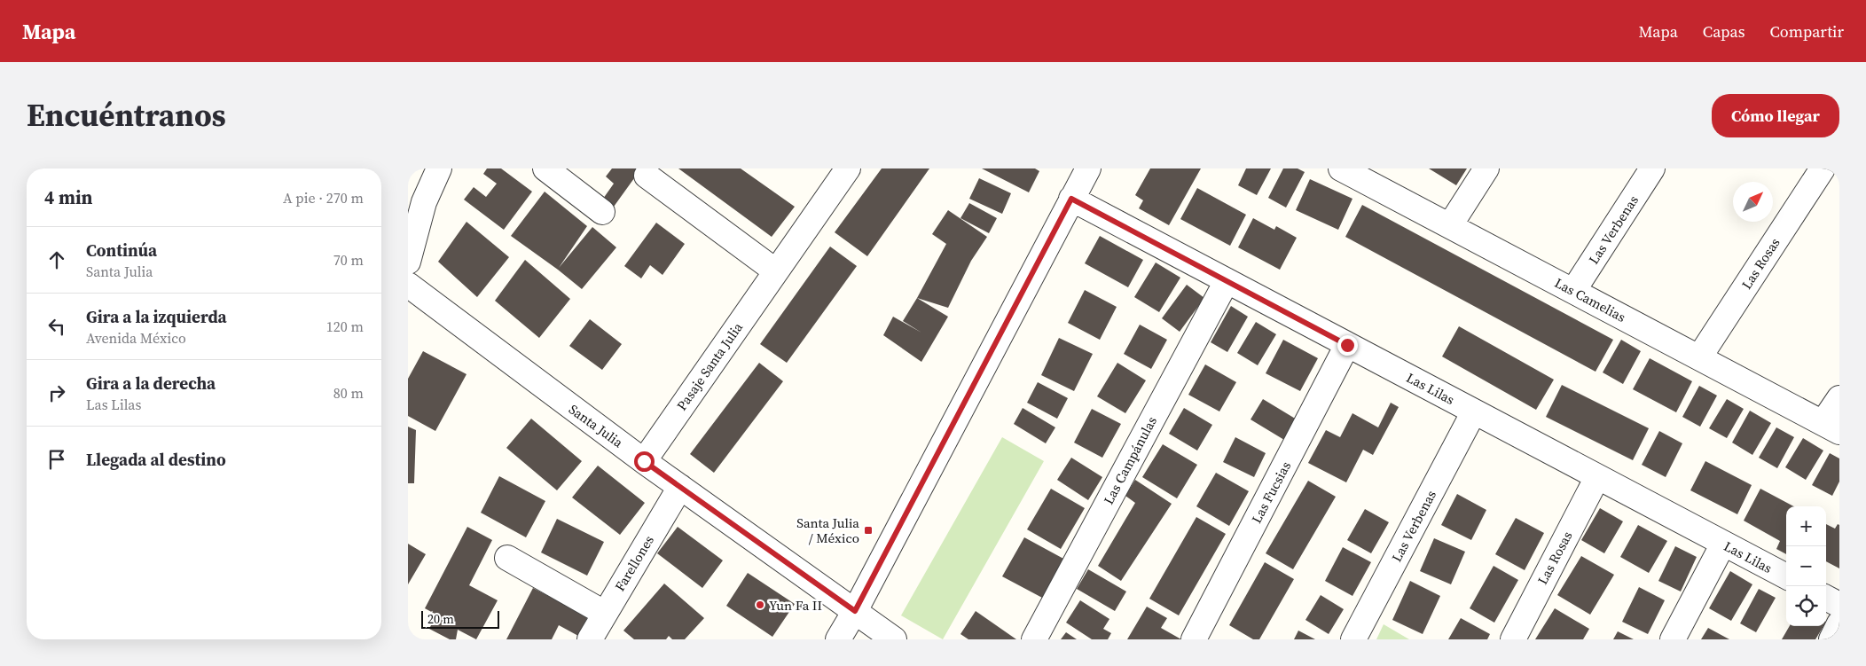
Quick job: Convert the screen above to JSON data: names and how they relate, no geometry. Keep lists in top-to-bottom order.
{
  "streets": {
    "street": [
      "Las Verbenas",
      "Las Rosas",
      "Las Camelias",
      "Pasaje Santa Julia",
      "Las Lilas",
      "Santa Julia",
      "Las Campánulas",
      "Las Fucsias",
      "Farellones"
    ]
  },
  "crossings": [
    ["Las Verbenas", "Las Camelias"],
    ["Las Verbenas", "Las Lilas"],
    ["Las Rosas", "Las Camelias"],
    ["Las Rosas", "Las Lilas"],
    ["Pasaje Santa Julia", "Santa Julia"],
    ["Las Lilas", "Las Campánulas"],
    ["Las Lilas", "Las Fucsias"],
    ["Santa Julia", "Farellones"]
  ],
  "places": {
    "transit": ["Santa Julia / México"],
    "other": ["Yun Fa II"]
  },
  "scale_bar": "20 m",
  "north": "top right",
  "page": {
    "header": "Mapa",
    "nav": ["Mapa", "Capas", "Compartir"],
    "title": "Encuéntranos",
    "buttons": "Cómo llegar",
    "heading": ["4 min", "A pie · 270 m"],
    "list": [
      ["Continúa", "Santa Julia", "70 m"],
      ["Gira a la izquierda", "Avenida México", "120 m"],
      ["Gira a la derecha", "Las Lilas", "80 m"],
      "Llegada al destino"
    ],
    "map_buttons": ["+", "−"],
    "scale": "20 m"
  }
}
